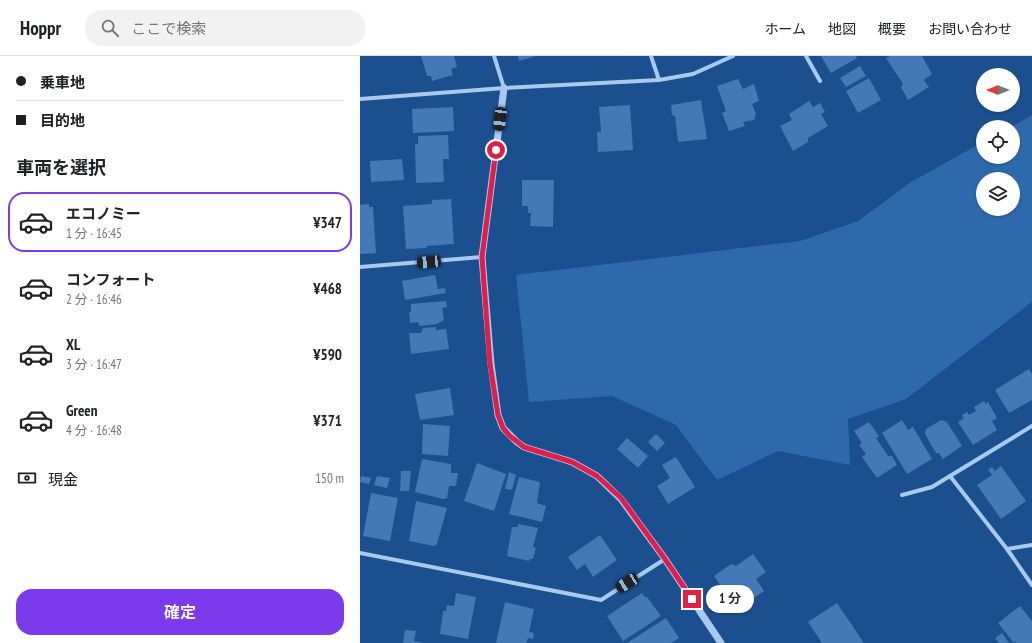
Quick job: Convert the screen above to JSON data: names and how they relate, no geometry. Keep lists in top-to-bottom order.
{
  "north": "left",
  "page": {
    "header": "Hoppr",
    "search": "ここで検索",
    "nav": [
      "ホーム",
      "地図",
      "概要",
      "お問い合わせ"
    ],
    "banner": ["乗車地", "目的地"],
    "heading": "車両を選択",
    "list": [
      {
        "name": "エコノミー",
        "note": "1 分 · 16:45",
        "value": "¥347"
      },
      {
        "name": "コンフォート",
        "note": "2 分 · 16:46",
        "value": "¥468"
      },
      {
        "name": "XL",
        "note": "3 分 · 16:47",
        "value": "¥590"
      },
      {
        "name": "Green",
        "note": "4 分 · 16:48",
        "value": "¥371"
      }
    ],
    "pay": ["現金", "150 m"],
    "buttons": "確定",
    "bubble": "1 分"
  }
}
